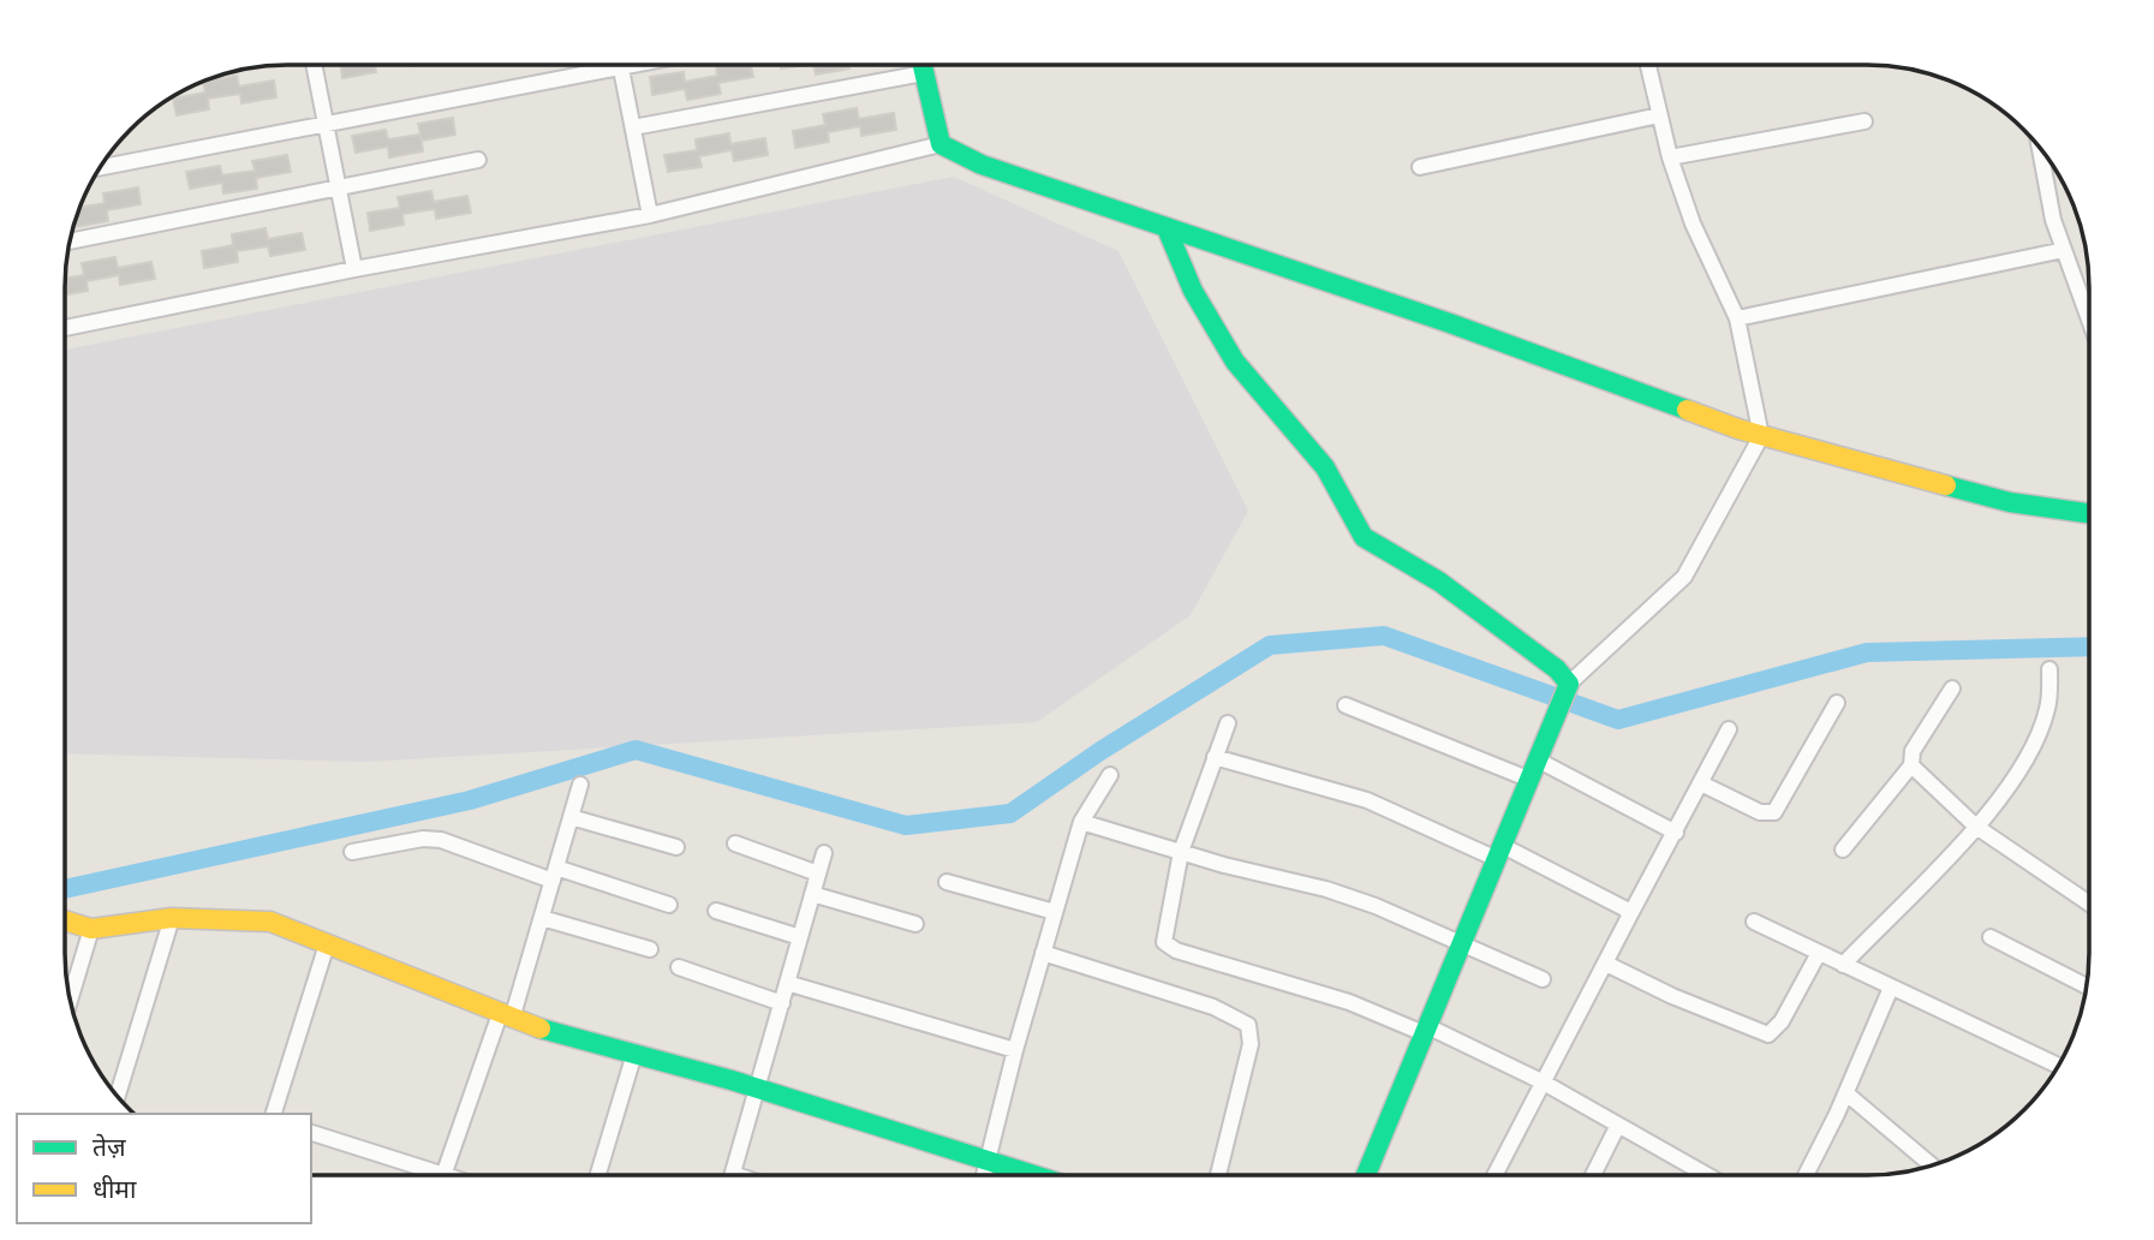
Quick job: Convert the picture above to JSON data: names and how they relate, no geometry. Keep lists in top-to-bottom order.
{
  "legend": ["तेज़", "धीमा"]
}
